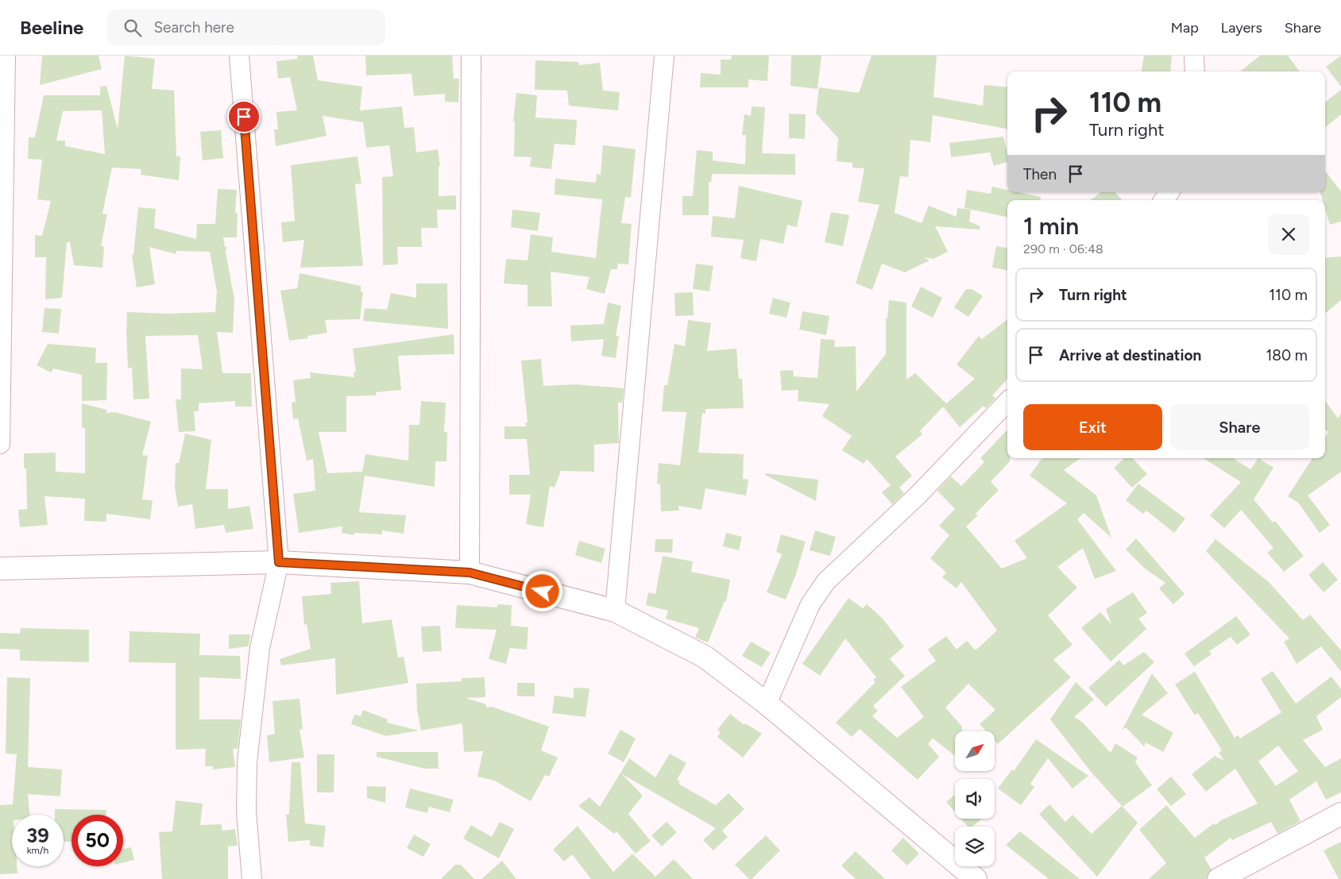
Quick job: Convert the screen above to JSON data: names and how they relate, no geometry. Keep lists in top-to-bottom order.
{
  "north": "top right",
  "page": {
    "header": "Beeline",
    "search": "Search here",
    "nav": ["Map", "Layers", "Share"],
    "turn": ["110 m", "Turn right"],
    "then": "Then",
    "heading": ["1 min", "290 m · 06:48"],
    "list": [
      {
        "name": "Turn right",
        "value": "110 m"
      },
      {
        "name": "Arrive at destination",
        "value": "180 m"
      }
    ],
    "buttons": ["Exit", "Share"],
    "speed": "39 km/h",
    "limit": "50"
  }
}
